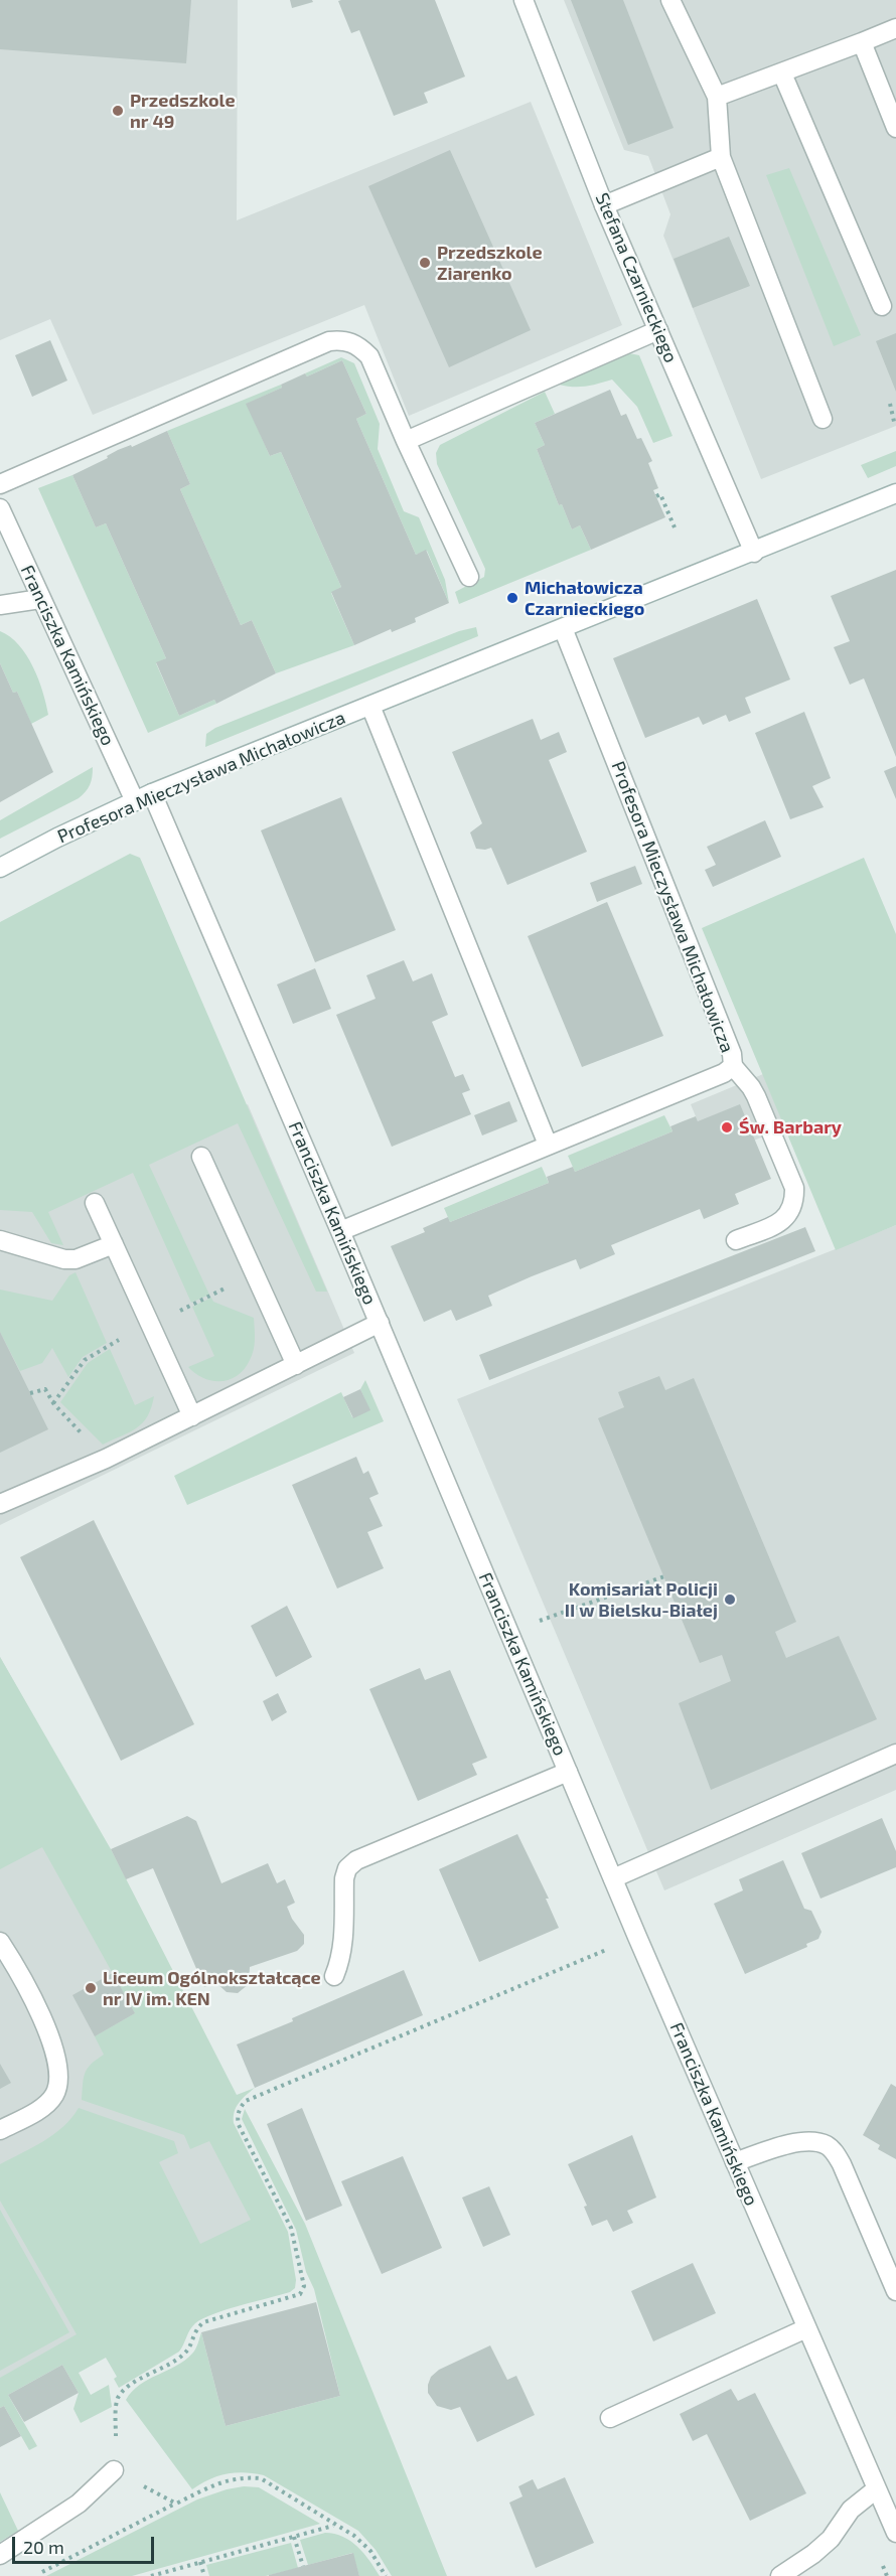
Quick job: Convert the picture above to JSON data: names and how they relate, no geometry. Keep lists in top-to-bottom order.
{
  "streets": {
    "street": ["Stefana Czarnieckiego", "Franciszka Kamińskiego", "Profesora Mieczysława Michałowicza"]
  },
  "crossings": [
    ["Stefana Czarnieckiego", "Profesora Mieczysława Michałowicza"],
    ["Franciszka Kamińskiego", "Profesora Mieczysława Michałowicza"]
  ],
  "places": [
    "Przedszkole nr 49",
    "Przedszkole Ziarenko",
    "Michałowicza Czarnieckiego",
    "Św. Barbary",
    "Komisariat Policji II w Bielsku-Białej",
    "Liceum Ogólnokształcące nr IV im. KEN"
  ],
  "scale_bar": "20 m"
}
